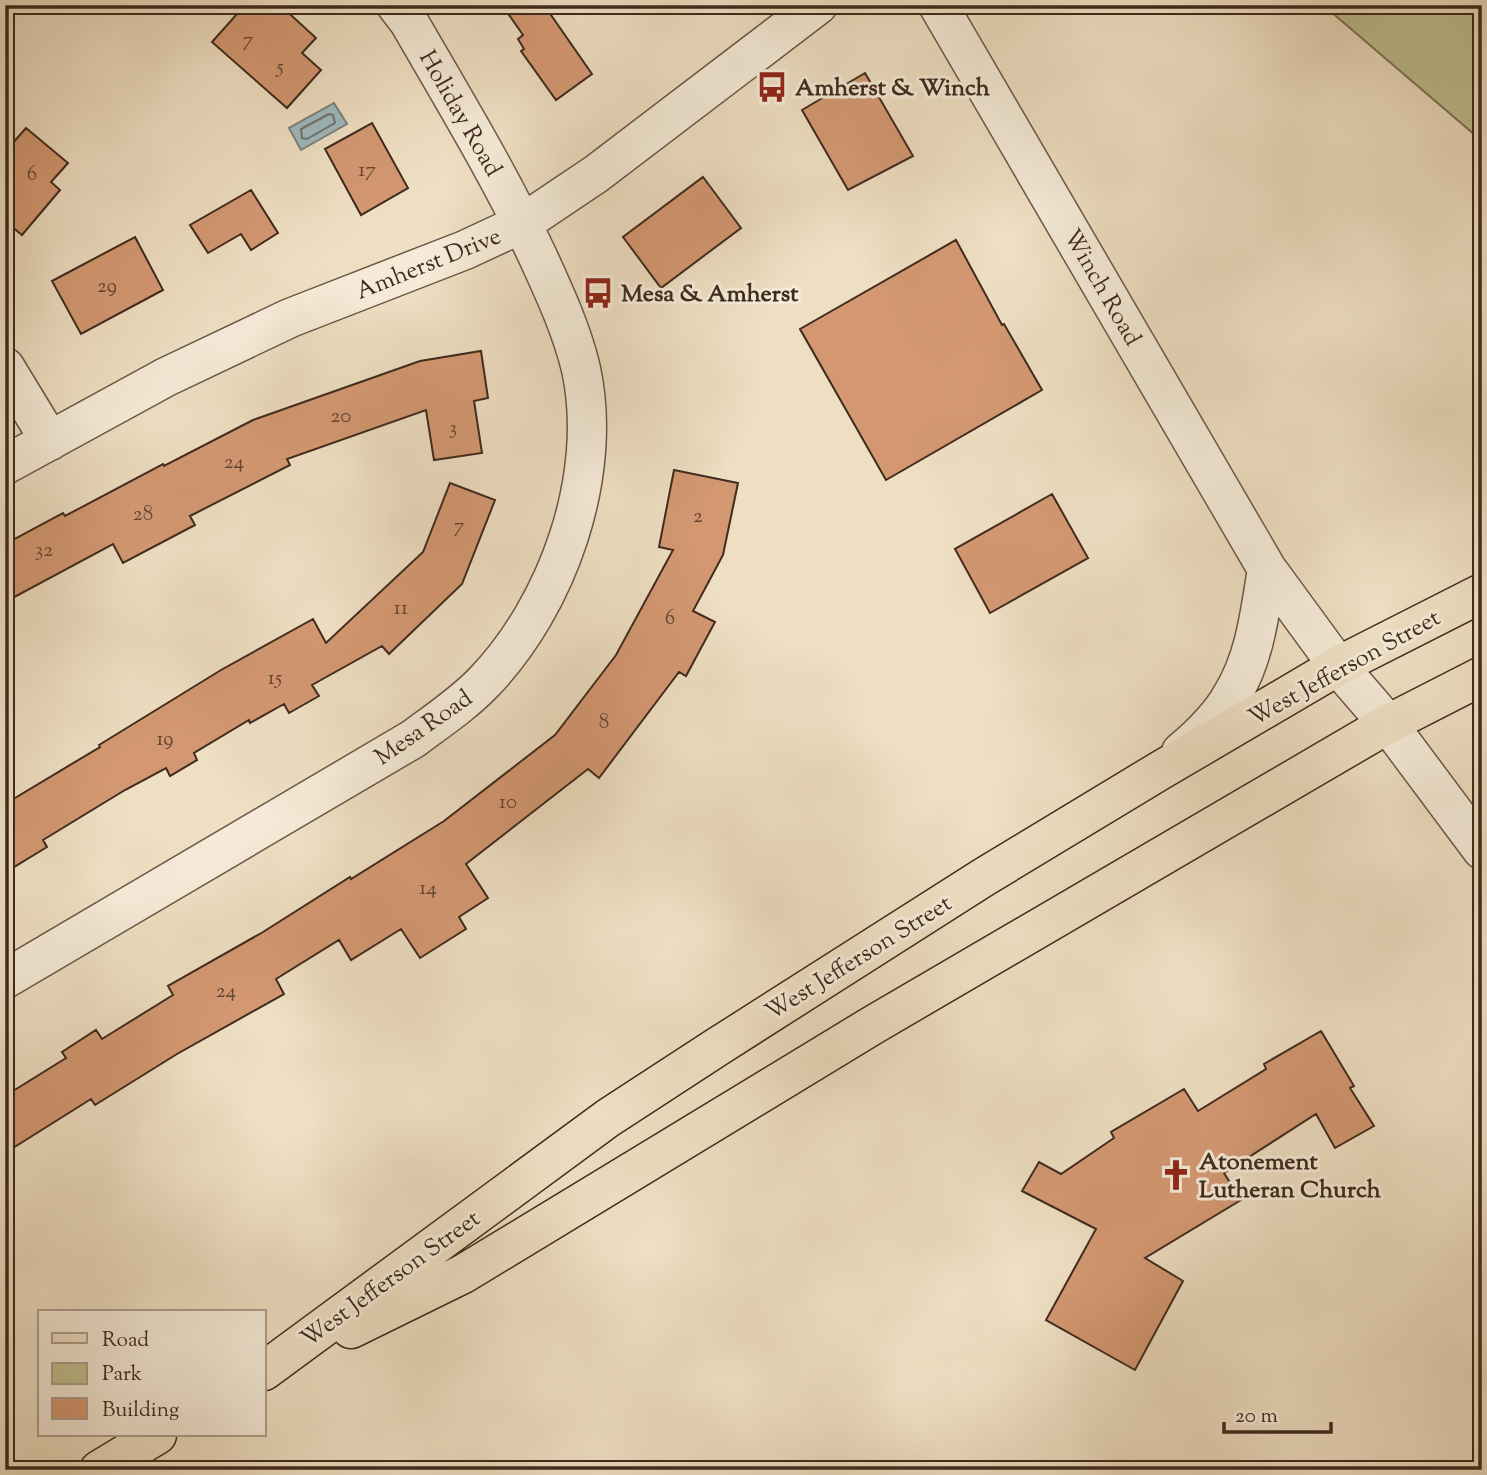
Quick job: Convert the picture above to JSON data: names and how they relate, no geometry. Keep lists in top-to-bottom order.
{
  "streets": {
    "main road": ["West Jefferson Street"],
    "street": [
      "Holiday Road",
      "Amherst Drive",
      "Winch Road",
      "Mesa Road"
    ]
  },
  "crossings": [
    ["Holiday Road", "Amherst Drive"],
    ["Holiday Road", "Mesa Road"],
    ["Amherst Drive", "Mesa Road"],
    ["Winch Road", "West Jefferson Street"]
  ],
  "places": {
    "bus stop": ["Amherst & Winch", "Mesa & Amherst"],
    "church": ["Atonement Lutheran Church"]
  },
  "house_numbers": [
    "7",
    "5",
    "17",
    "6",
    "29",
    "20",
    "3",
    "24",
    "28",
    "2",
    "7",
    "32",
    "11",
    "6",
    "15",
    "8",
    "19",
    "10",
    "14",
    "24"
  ],
  "legend": ["Road", "Park", "Building"],
  "scale_bar": "20 m"
}
